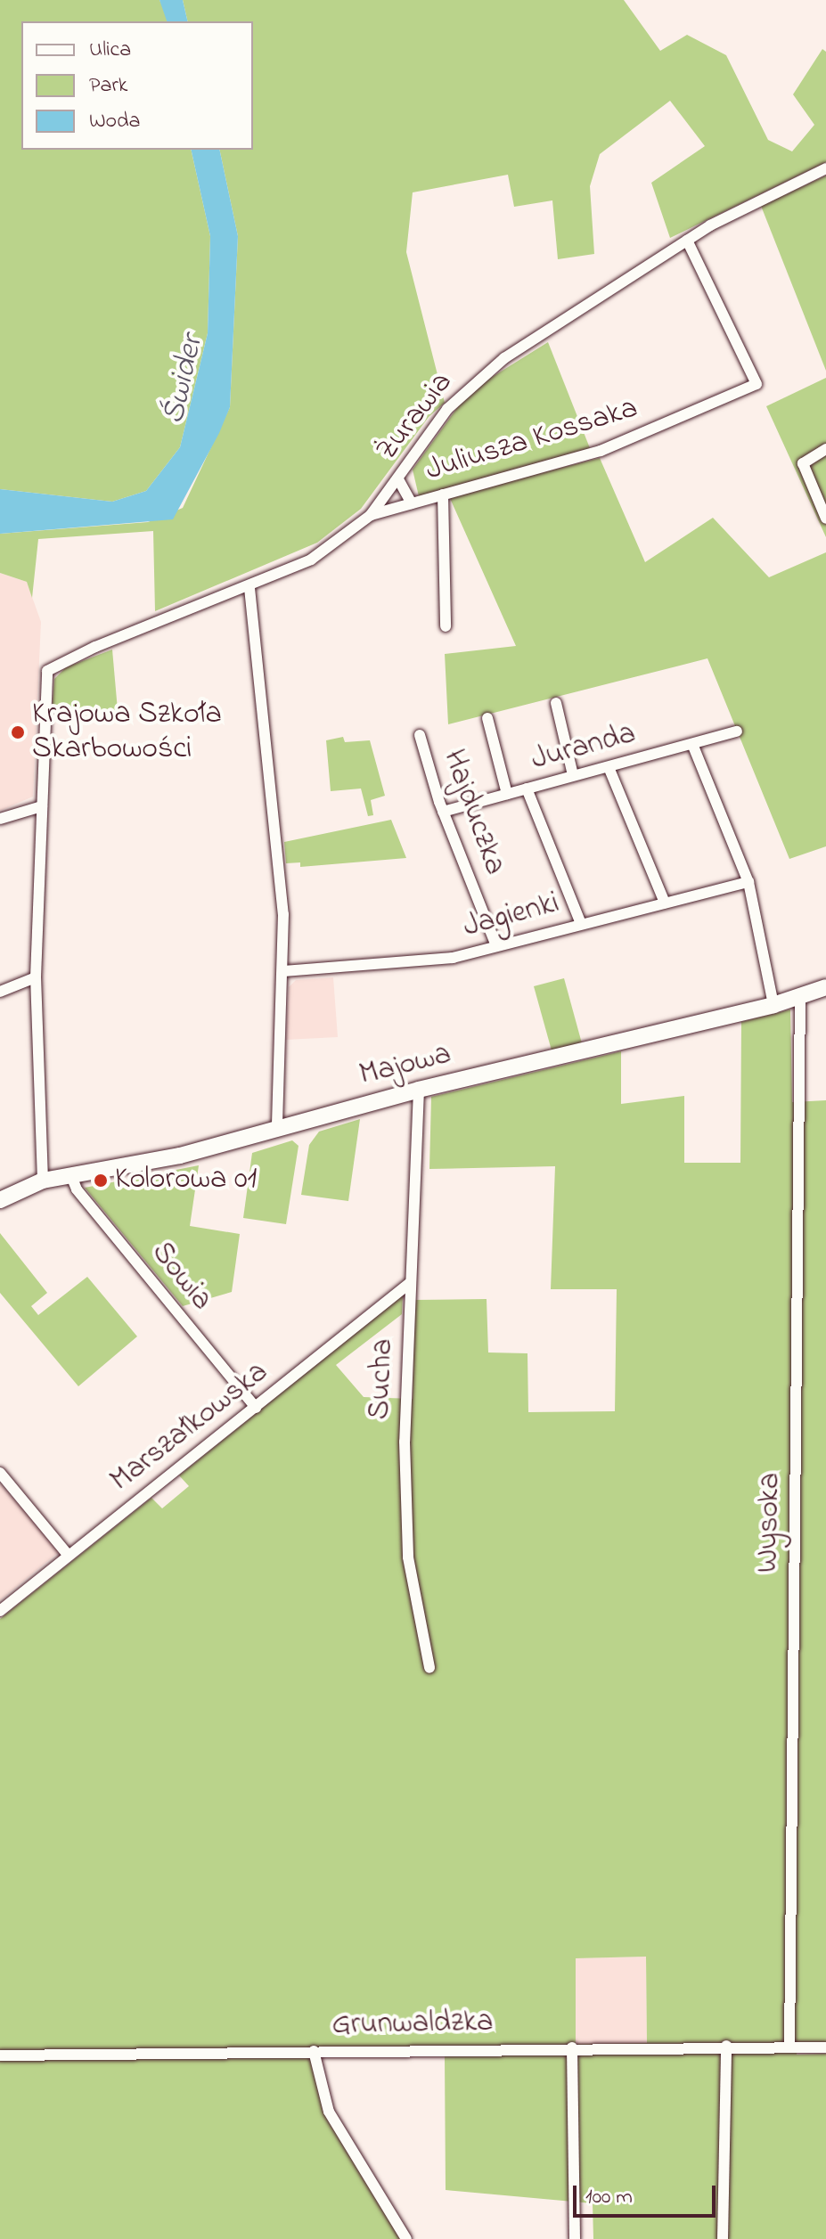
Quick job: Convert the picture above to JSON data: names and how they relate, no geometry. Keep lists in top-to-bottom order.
{
  "streets": {
    "street": [
      "Żurawia",
      "Juliusza Kossaka",
      "Juranda",
      "Hajduczka",
      "Jagienki",
      "Majowa",
      "Sowia",
      "Sucha",
      "Marszałkowska",
      "Wysoka",
      "Grunwaldzka"
    ]
  },
  "crossings": [
    ["Żurawia", "Juliusza Kossaka"],
    ["Juranda", "Hajduczka"],
    ["Hajduczka", "Jagienki"],
    ["Majowa", "Sowia"],
    ["Majowa", "Sucha"],
    ["Majowa", "Wysoka"],
    ["Sowia", "Marszałkowska"],
    ["Sucha", "Marszałkowska"],
    ["Wysoka", "Grunwaldzka"]
  ],
  "water": ["Świder"],
  "places": ["Krajowa Szkoła Skarbowości", "Kolorowa 01"],
  "legend": ["Ulica", "Park", "Woda"],
  "scale_bar": "100 m"
}
